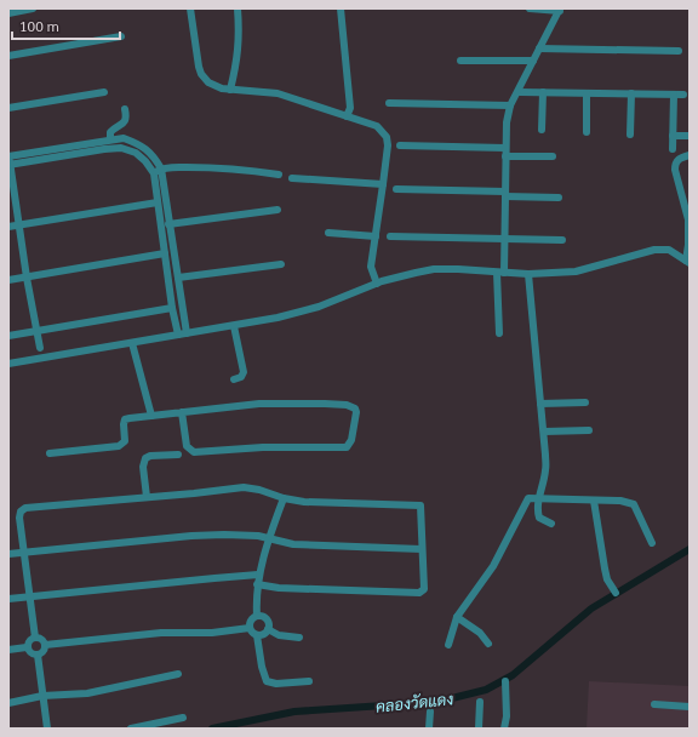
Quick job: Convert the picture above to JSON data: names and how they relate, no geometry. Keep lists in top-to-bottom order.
{
  "water": ["คลองวัดแดง"],
  "scale_bar": "100 m"
}
